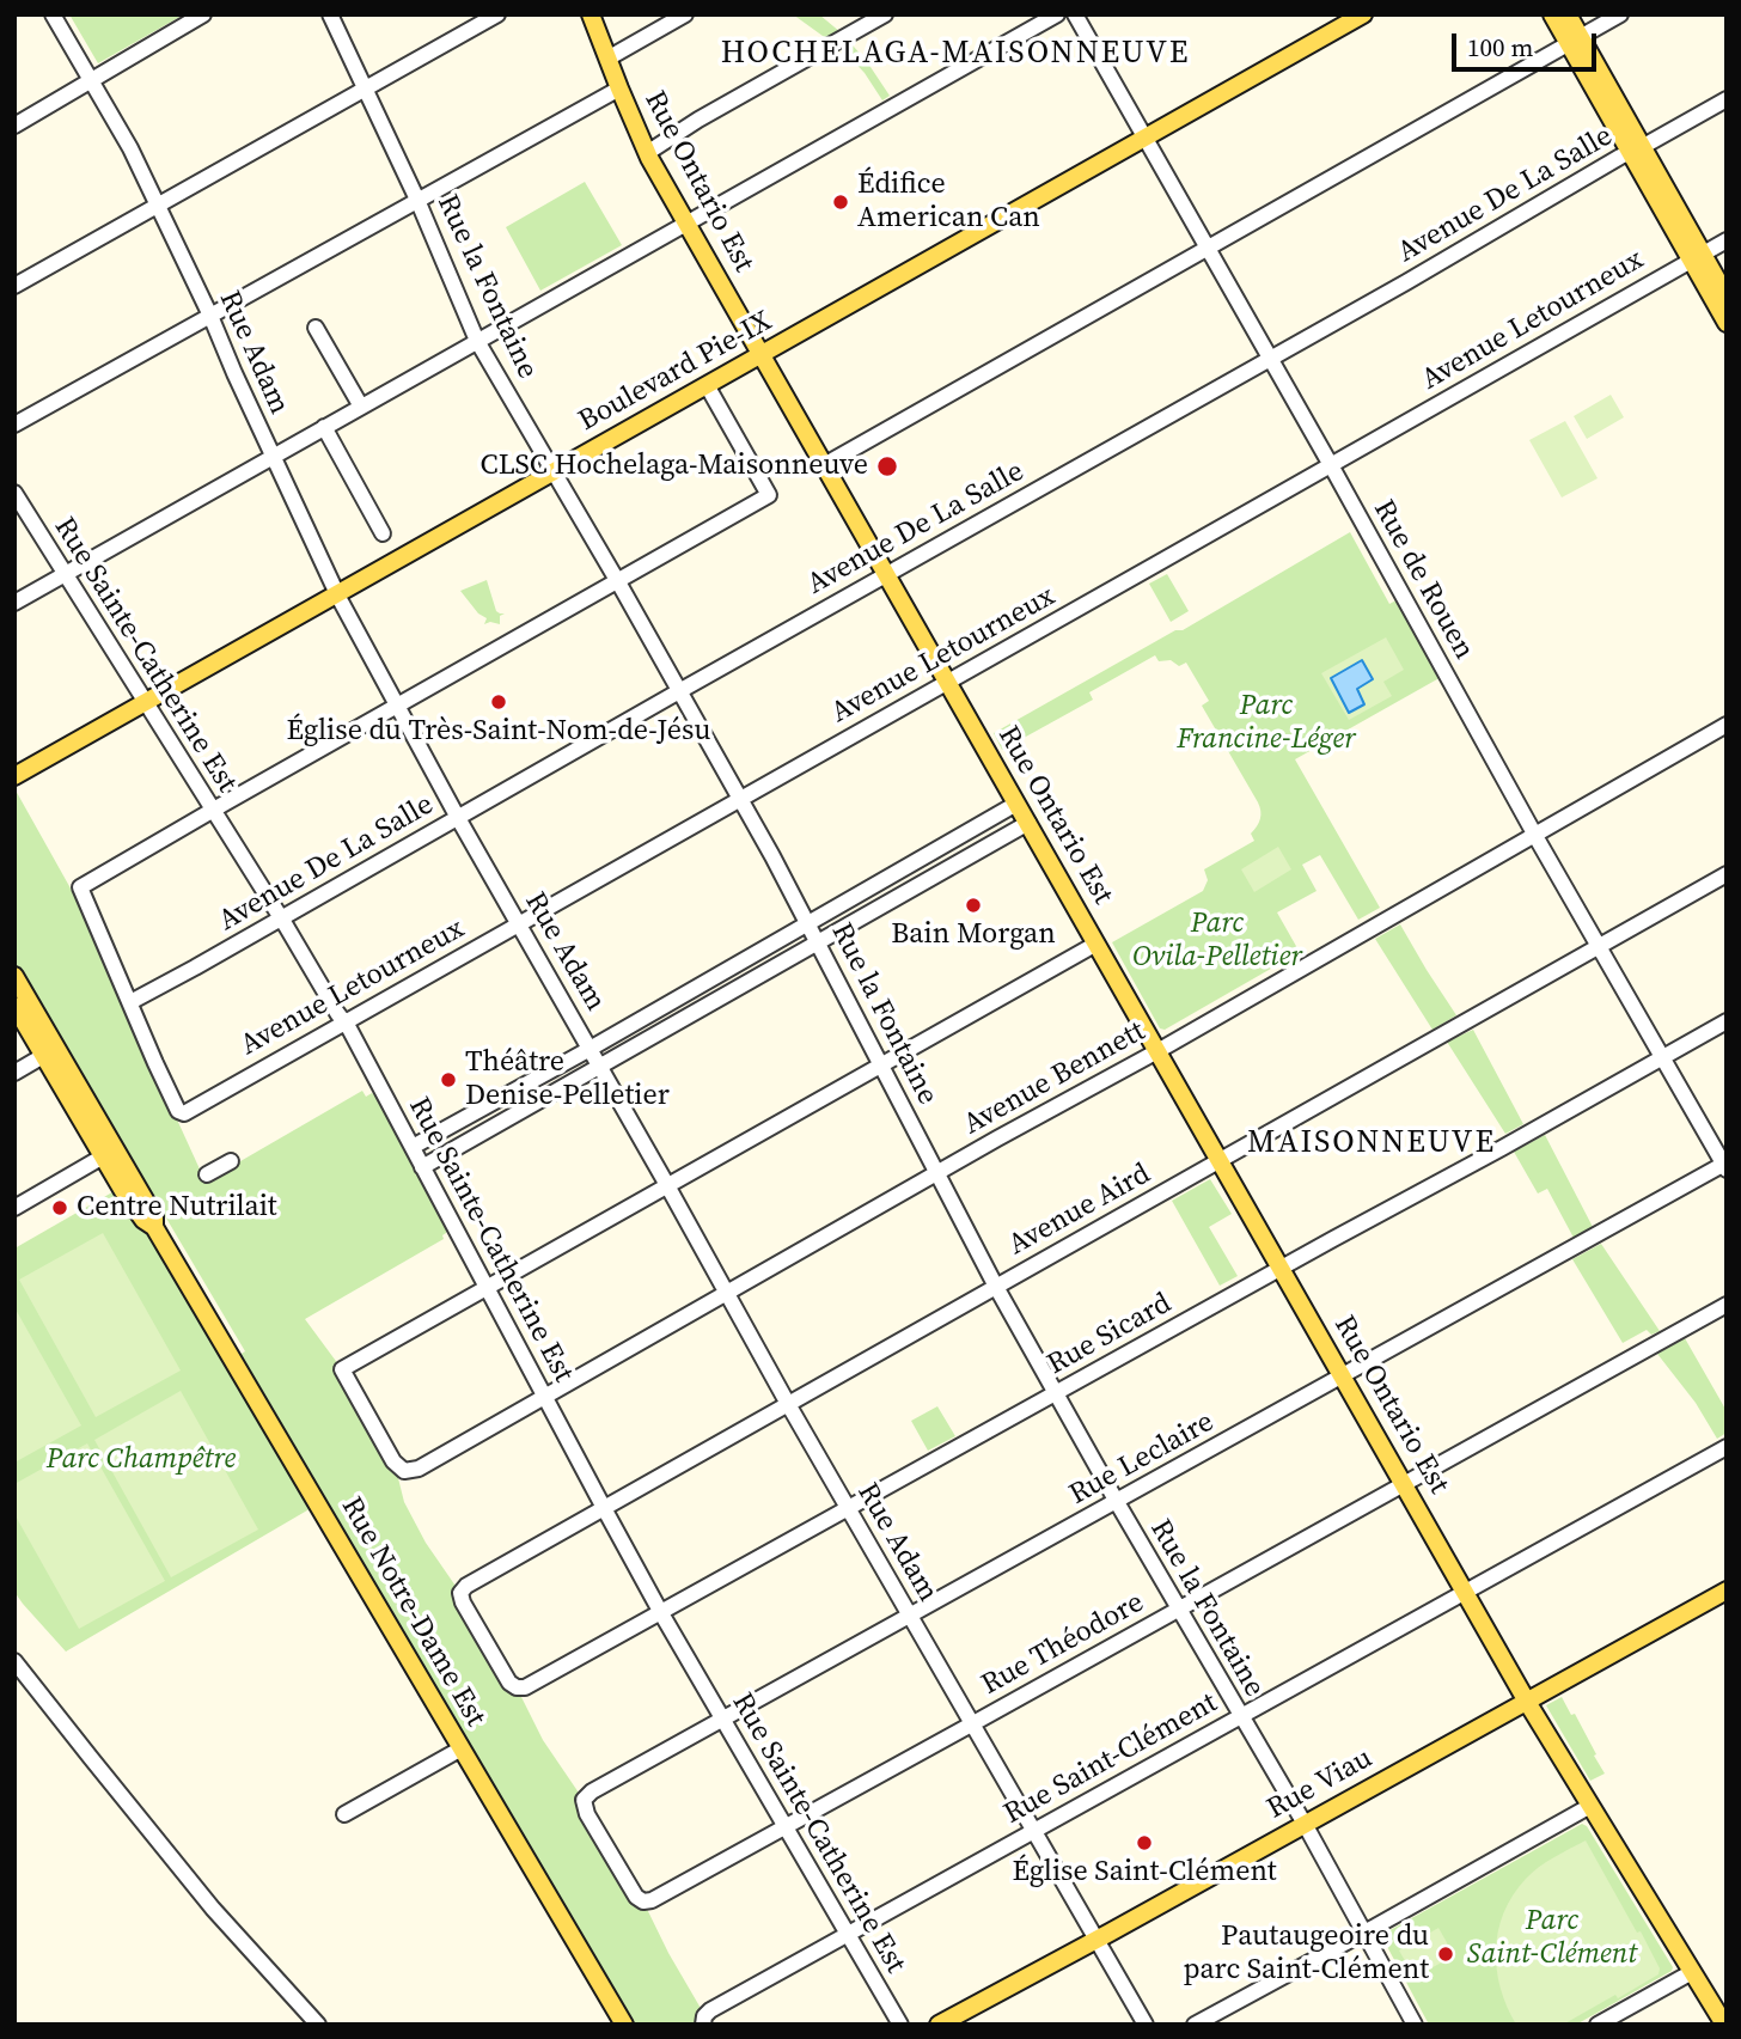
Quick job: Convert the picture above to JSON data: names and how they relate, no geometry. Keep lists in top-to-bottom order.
{
  "streets": {
    "main road": [
      "Rue Ontario Est",
      "Boulevard Pie-IX",
      "Rue Notre-Dame Est",
      "Rue Viau"
    ],
    "street": [
      "Avenue De La Salle",
      "Rue la Fontaine",
      "Avenue Letourneux",
      "Rue Adam",
      "Rue de Rouen",
      "Rue Sainte-Catherine Est",
      "Avenue Bennett",
      "Avenue Aird",
      "Rue Sicard",
      "Rue Leclaire",
      "Rue Théodore",
      "Rue Saint-Clément"
    ]
  },
  "crossings": [
    ["Rue Ontario Est", "Avenue De La Salle"],
    ["Rue Ontario Est", "Avenue Letourneux"],
    ["Rue Ontario Est", "Boulevard Pie-IX"],
    ["Rue Ontario Est", "Avenue Bennett"],
    ["Rue Ontario Est", "Avenue Aird"],
    ["Rue Ontario Est", "Rue Sicard"],
    ["Rue Ontario Est", "Rue Leclaire"],
    ["Rue Ontario Est", "Rue Théodore"],
    ["Rue Ontario Est", "Rue Saint-Clément"],
    ["Rue Ontario Est", "Rue Viau"],
    ["Avenue De La Salle", "Rue la Fontaine"],
    ["Avenue De La Salle", "Avenue Letourneux"],
    ["Avenue De La Salle", "Rue Adam"],
    ["Avenue De La Salle", "Rue de Rouen"],
    ["Avenue De La Salle", "Rue Sainte-Catherine Est"],
    ["Rue la Fontaine", "Avenue Letourneux"],
    ["Rue la Fontaine", "Boulevard Pie-IX"],
    ["Rue la Fontaine", "Avenue Bennett"],
    ["Rue la Fontaine", "Avenue Aird"],
    ["Rue la Fontaine", "Rue Sicard"],
    ["Rue la Fontaine", "Rue Leclaire"],
    ["Rue la Fontaine", "Rue Théodore"],
    ["Rue la Fontaine", "Rue Saint-Clément"],
    ["Rue la Fontaine", "Rue Viau"],
    ["Avenue Letourneux", "Rue Adam"],
    ["Avenue Letourneux", "Rue de Rouen"],
    ["Avenue Letourneux", "Rue Sainte-Catherine Est"],
    ["Rue Adam", "Boulevard Pie-IX"],
    ["Rue Adam", "Avenue Bennett"],
    ["Rue Adam", "Avenue Aird"],
    ["Rue Adam", "Rue Sicard"],
    ["Rue Adam", "Rue Leclaire"],
    ["Rue Adam", "Rue Théodore"],
    ["Rue Adam", "Rue Saint-Clément"],
    ["Rue Adam", "Rue Viau"],
    ["Boulevard Pie-IX", "Rue de Rouen"],
    ["Boulevard Pie-IX", "Rue Sainte-Catherine Est"],
    ["Rue de Rouen", "Avenue Bennett"],
    ["Rue de Rouen", "Avenue Aird"],
    ["Rue de Rouen", "Rue Sicard"],
    ["Rue de Rouen", "Rue Leclaire"],
    ["Rue Sainte-Catherine Est", "Avenue Bennett"],
    ["Rue Sainte-Catherine Est", "Avenue Aird"],
    ["Rue Sainte-Catherine Est", "Rue Sicard"],
    ["Rue Sainte-Catherine Est", "Rue Leclaire"],
    ["Rue Sainte-Catherine Est", "Rue Théodore"],
    ["Rue Sainte-Catherine Est", "Rue Saint-Clément"],
    ["Avenue Aird", "Rue Sicard"],
    ["Rue Leclaire", "Rue Théodore"]
  ],
  "districts": ["HOCHELAGA-MAISONNEUVE", "MAISONNEUVE"],
  "parks": [
    "Parc Francine-Léger",
    "Parc Ovila-Pelletier",
    "Parc Champêtre",
    "Parc Saint-Clément"
  ],
  "places": [
    "Édifice American Can",
    "CLSC Hochelaga-Maisonneuve",
    "Église du Très-Saint-Nom-de-Jésu",
    "Bain Morgan",
    "Théâtre Denise-Pelletier",
    "Centre Nutrilait",
    "Église Saint-Clément",
    "Pautaugeoire du parc Saint-Clément"
  ],
  "scale_bar": "100 m"
}
